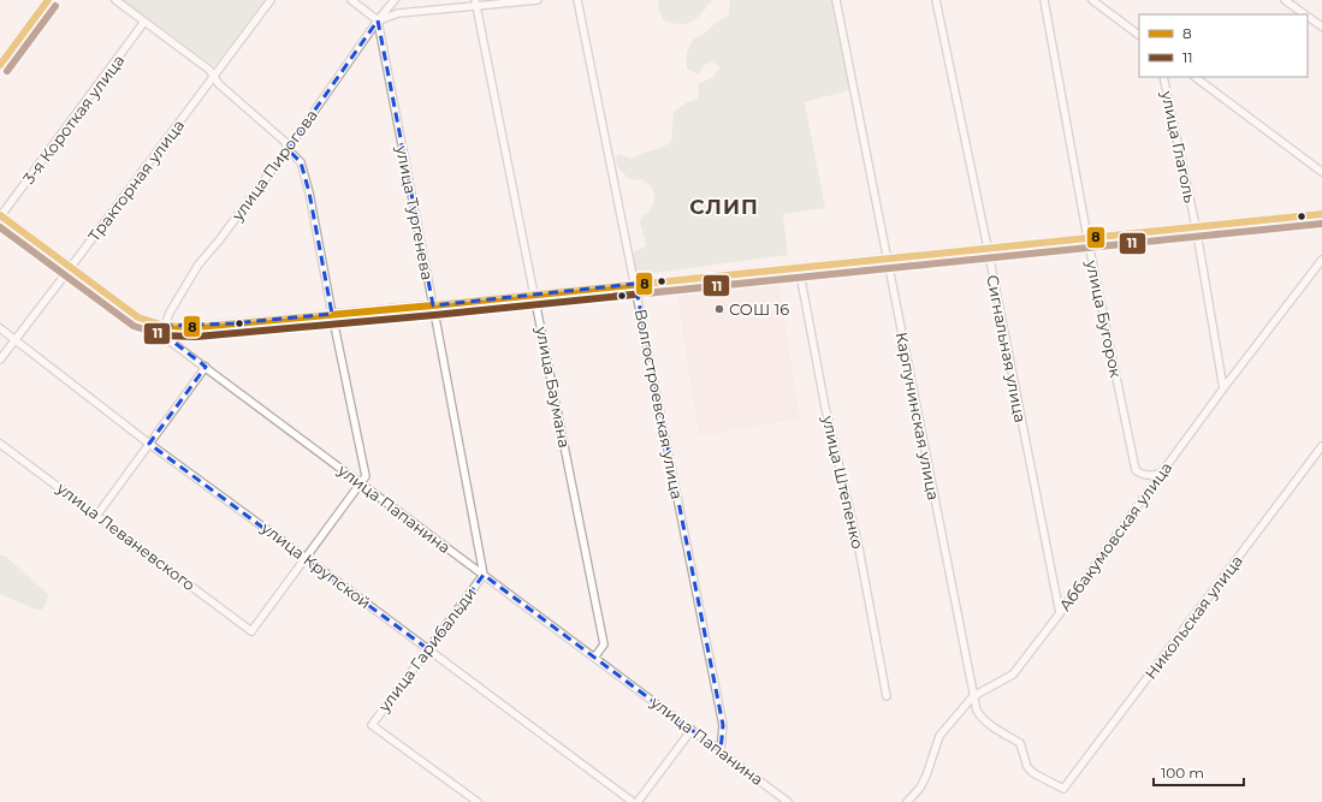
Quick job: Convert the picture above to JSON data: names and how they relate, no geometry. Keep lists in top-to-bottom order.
{
  "streets": {
    "street": [
      "3-я Короткая улица",
      "улица Глаголь",
      "улица Пирогова",
      "Тракторная улица",
      "улица Тургенева",
      "улица Бугорок",
      "Сигнальная улица",
      "улица Баумана",
      "Волгостроевская улица",
      "Карпунинская улица",
      "улица Штепенко",
      "улица Папанина",
      "улица Леваневского",
      "Аббакумовская улица",
      "улица Крупской",
      "Никольская улица",
      "улица Гарибальди"
    ]
  },
  "crossings": [
    ["3-я Короткая улица", "улица Папанина"],
    ["улица Глаголь", "Аббакумовская улица"],
    ["улица Пирогова", "улица Тургенева"],
    ["улица Пирогова", "улица Папанина"],
    ["Тракторная улица", "улица Папанина"],
    ["Тракторная улица", "улица Крупской"],
    ["улица Тургенева", "улица Папанина"],
    ["улица Тургенева", "улица Гарибальди"],
    ["улица Бугорок", "Аббакумовская улица"],
    ["Сигнальная улица", "Аббакумовская улица"],
    ["улица Баумана", "улица Папанина"],
    ["Волгостроевская улица", "улица Папанина"],
    ["Карпунинская улица", "Аббакумовская улица"],
    ["Карпунинская улица", "Никольская улица"],
    ["улица Папанина", "улица Гарибальди"],
    ["улица Леваневского", "улица Крупской"],
    ["улица Крупской", "улица Гарибальди"]
  ],
  "districts": ["СЛИП"],
  "places": ["СОШ 16"],
  "lines": ["transit line 8", "transit line 11"],
  "legend": ["8", "11"],
  "scale_bar": "100 m"
}
